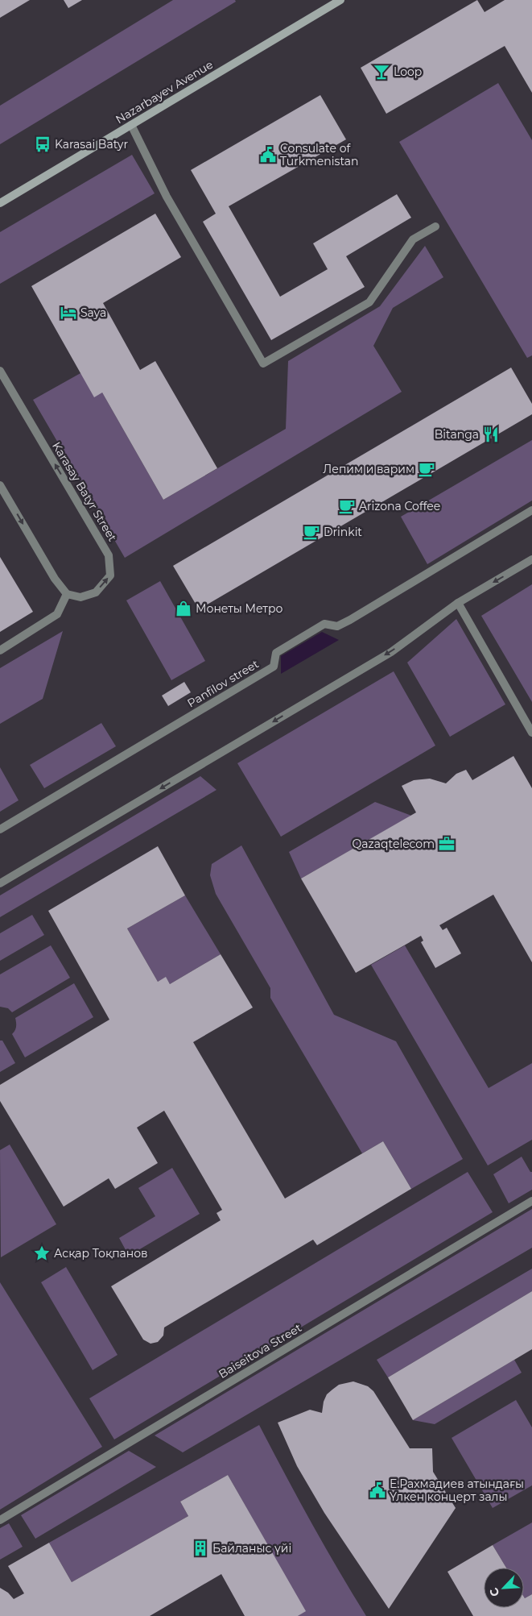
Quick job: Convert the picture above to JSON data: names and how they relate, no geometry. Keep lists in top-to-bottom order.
{
  "streets": {
    "main road": ["Nazarbayev Avenue"],
    "street": ["Karasay Batyr Street", "Panfilov street", "Baiseitova Street"]
  },
  "places": {
    "bar": ["Loop"],
    "bus stop": ["Karasai Batyr"],
    "public building": ["Consulate of Turkmenistan", "Е.Рахмадиев атындағы Үлкен концерт залы"],
    "hotel": ["Saya"],
    "restaurant": ["Bitanga"],
    "cafe": ["Лепим и варим", "Arizona Coffee", "Drinkit"],
    "shop": ["Монеты Метро"],
    "office": ["Qazaqtelecom"],
    "place": ["Асқар Тоқпанов"],
    "building": ["Байланыс үйі"]
  },
  "north": "bottom left"
}
